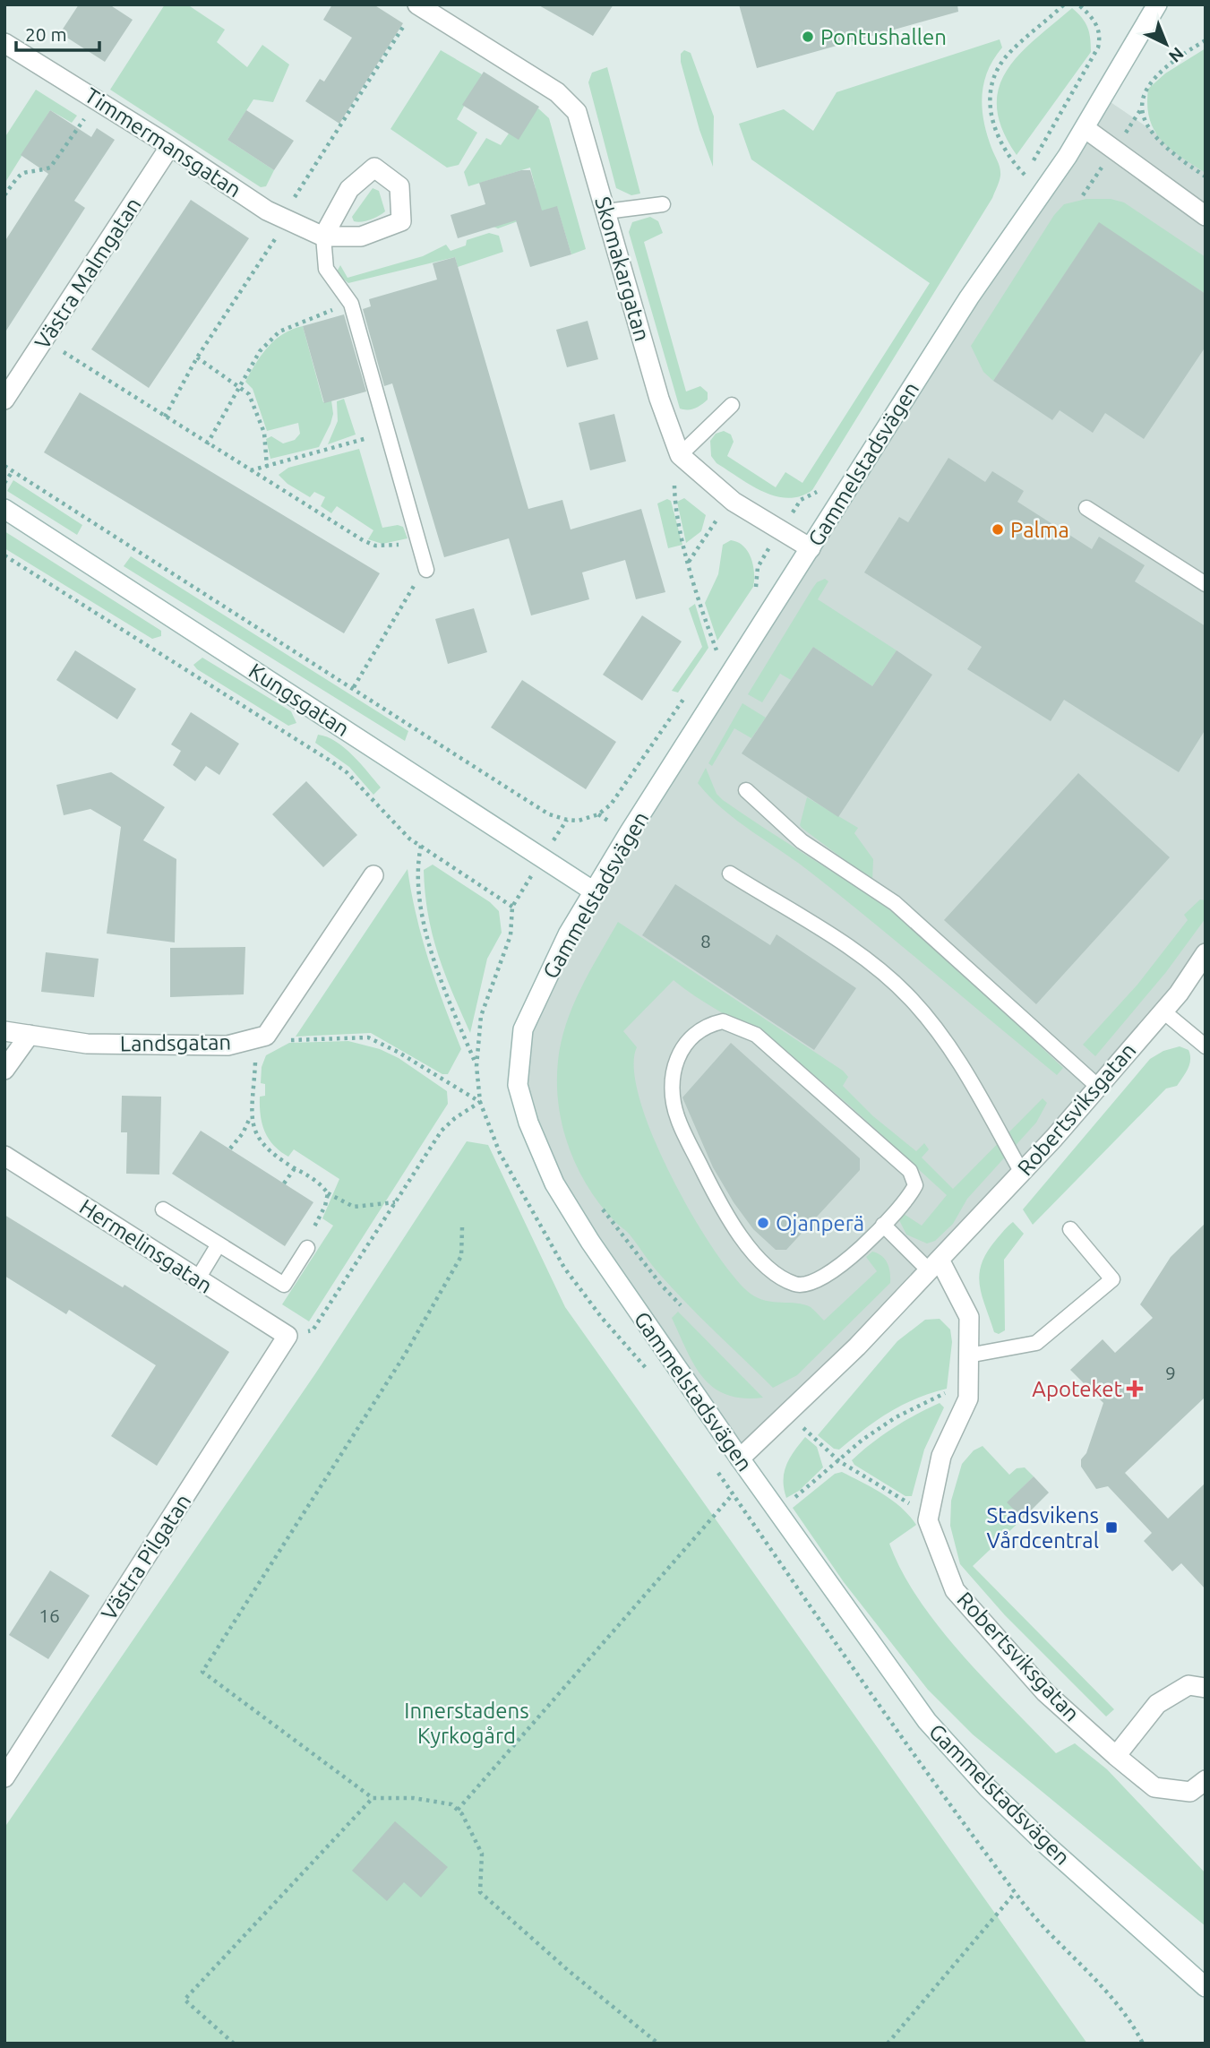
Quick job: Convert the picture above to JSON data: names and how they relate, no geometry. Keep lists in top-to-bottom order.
{
  "streets": {
    "street": [
      "Timmermansgatan",
      "Skomakargatan",
      "Västra Malmgatan",
      "Gammelstadsvägen",
      "Kungsgatan",
      "Landsgatan",
      "Robertsviksgatan",
      "Hermelinsgatan",
      "Västra Pilgatan"
    ]
  },
  "crossings": [
    ["Timmermansgatan", "Västra Malmgatan"],
    ["Skomakargatan", "Gammelstadsvägen"],
    ["Gammelstadsvägen", "Kungsgatan"],
    ["Gammelstadsvägen", "Robertsviksgatan"],
    ["Hermelinsgatan", "Västra Pilgatan"]
  ],
  "parks": ["Innerstadens Kyrkogård"],
  "places": {
    "other": ["Pontushallen", "Palma", "Ojanperä"],
    "health": ["Apoteket"],
    "transit": ["Stadsvikens Vårdcentral"]
  },
  "house_numbers": ["8", "9", "16"],
  "scale_bar": "20 m",
  "north": "bottom right"
}
